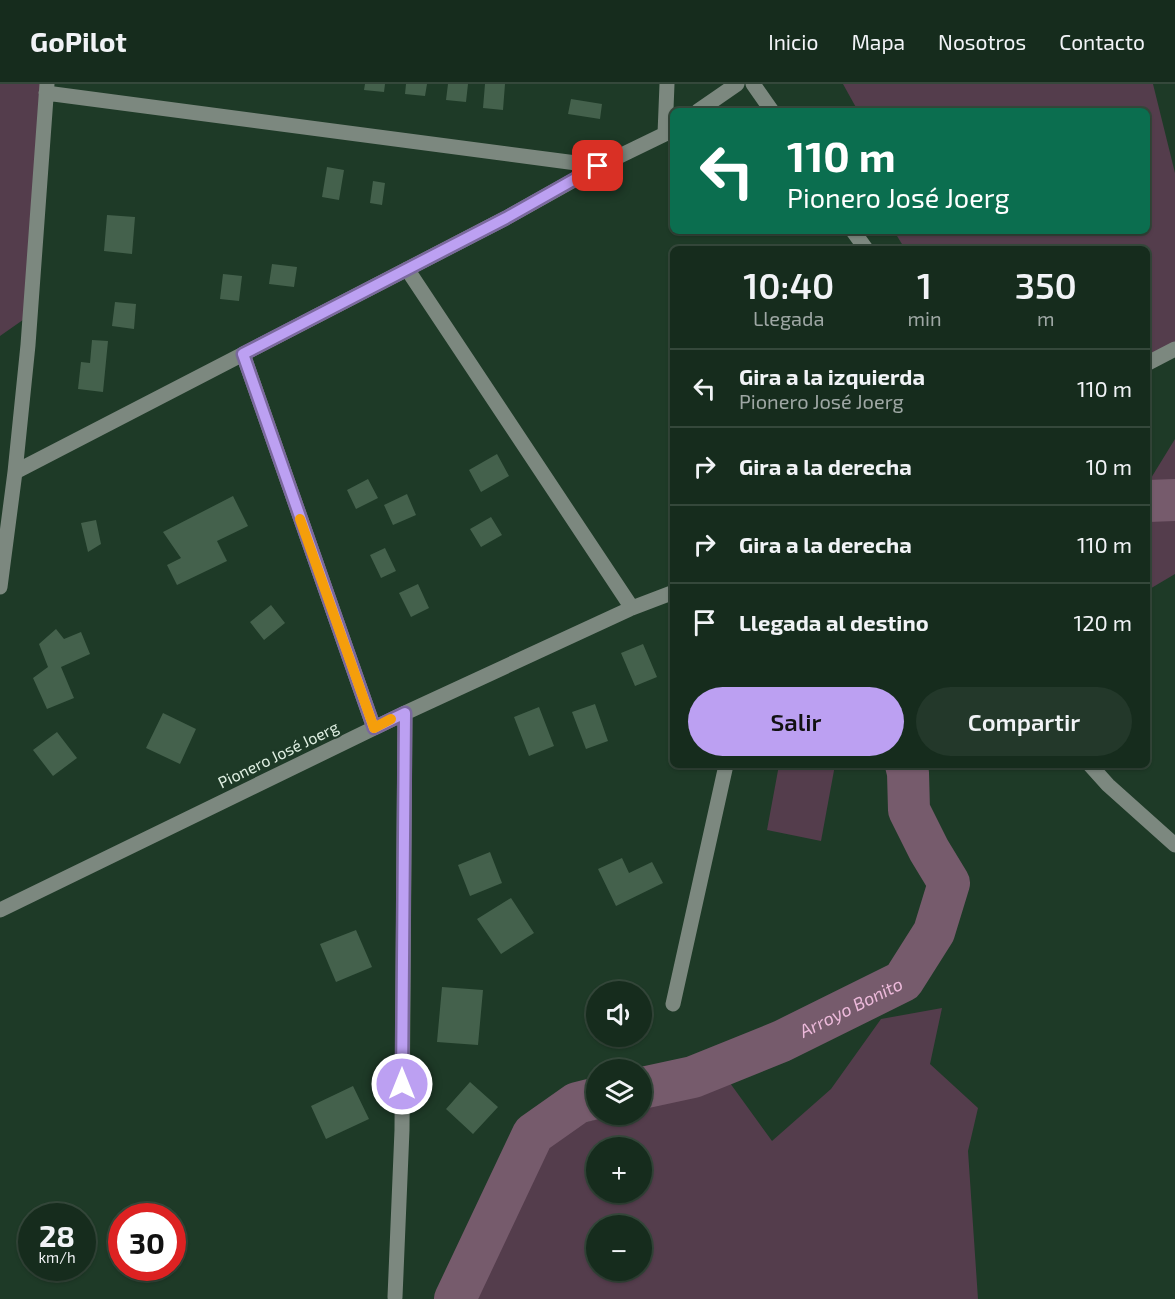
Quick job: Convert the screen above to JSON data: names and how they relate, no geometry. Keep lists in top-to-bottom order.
{
  "streets": {
    "street": ["Pionero José Joerg"]
  },
  "water": ["Arroyo Bonito"],
  "page": {
    "header": "GoPilot",
    "nav": [
      "Inicio",
      "Mapa",
      "Nosotros",
      "Contacto"
    ],
    "turn": ["110 m", "Pionero José Joerg"],
    "eta": [
      "10:40",
      "Llegada",
      "1",
      "min",
      "350",
      "m"
    ],
    "list": [
      {
        "name": "Gira a la izquierda",
        "note": "Pionero José Joerg",
        "value": "110 m"
      },
      {
        "name": "Gira a la derecha",
        "value": "10 m"
      },
      {
        "name": "Gira a la derecha",
        "value": "110 m"
      },
      {
        "name": "Llegada al destino",
        "value": "120 m"
      }
    ],
    "buttons": ["Salir", "Compartir"],
    "map_buttons": ["+", "−"],
    "speed": "28 km/h",
    "limit": "30"
  }
}
